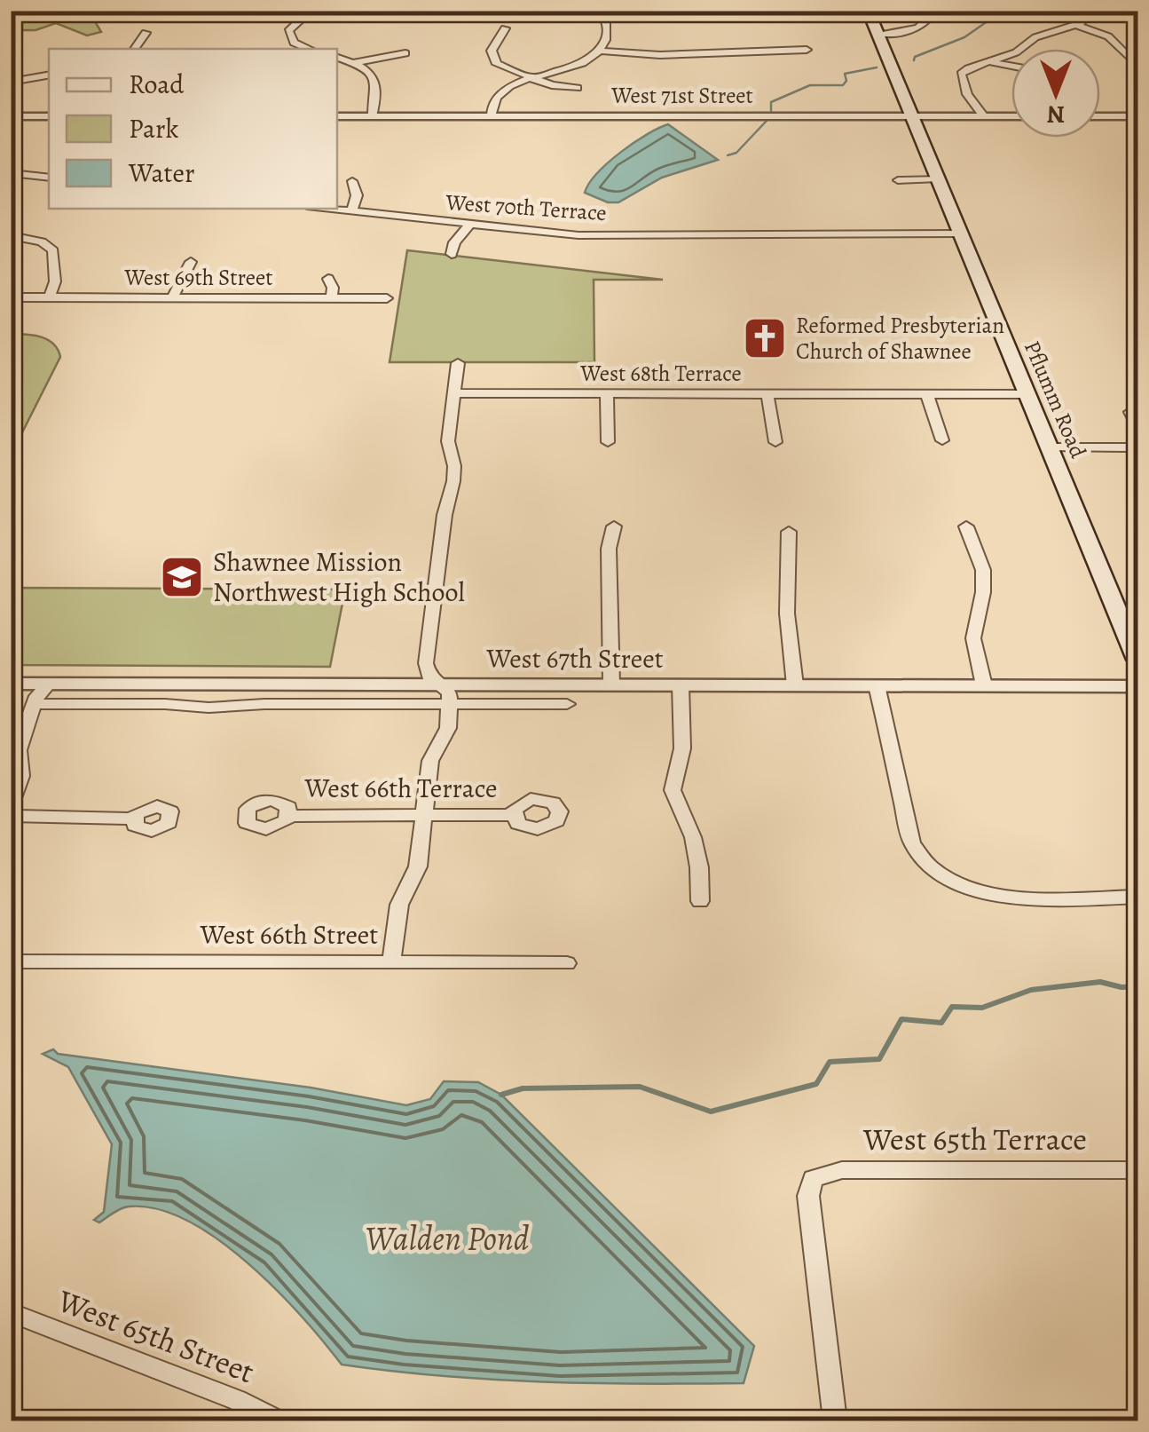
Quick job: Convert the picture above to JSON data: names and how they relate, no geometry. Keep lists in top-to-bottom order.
{
  "streets": {
    "main road": ["Pflumm Road"],
    "street": [
      "West 71st Street",
      "West 70th Terrace",
      "West 69th Street",
      "West 68th Terrace",
      "West 67th Street",
      "West 66th Terrace",
      "West 66th Street",
      "West 65th Terrace",
      "West 65th Street"
    ]
  },
  "crossings": [
    ["West 71st Street", "Pflumm Road"],
    ["West 70th Terrace", "Pflumm Road"],
    ["West 68th Terrace", "Pflumm Road"]
  ],
  "water": ["Walden Pond"],
  "places": {
    "church": ["Reformed Presbyterian Church of Shawnee"],
    "school or university": ["Shawnee Mission Northwest High School"]
  },
  "legend": ["Road", "Park", "Water"],
  "north": "bottom"
}
